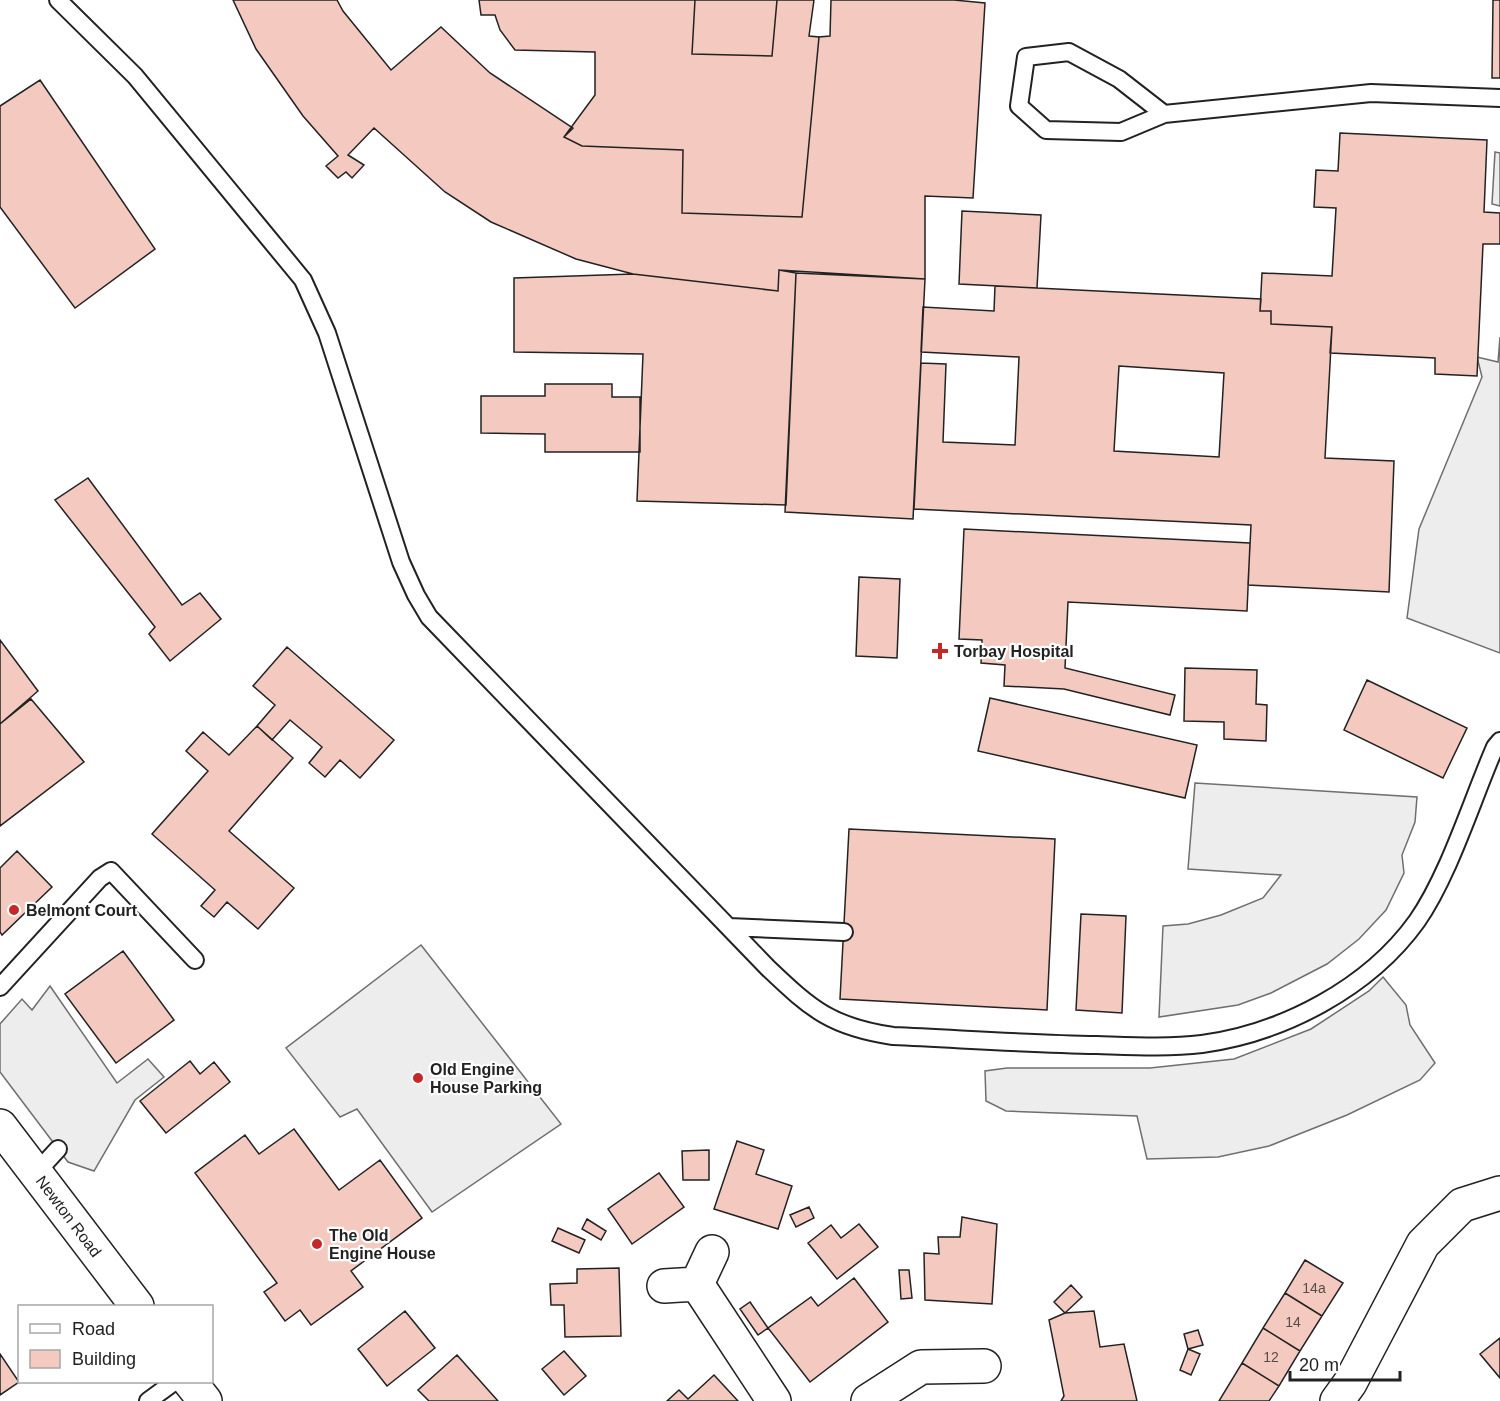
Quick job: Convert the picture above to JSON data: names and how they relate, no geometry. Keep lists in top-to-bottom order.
{
  "streets": {
    "street": ["Newton Road"]
  },
  "places": {
    "health": ["Torbay Hospital"],
    "other": ["Belmont Court", "Old Engine House Parking", "The Old Engine House"]
  },
  "house_numbers": ["14a", "14", "12"],
  "legend": ["Road", "Building"],
  "scale_bar": "20 m"
}
